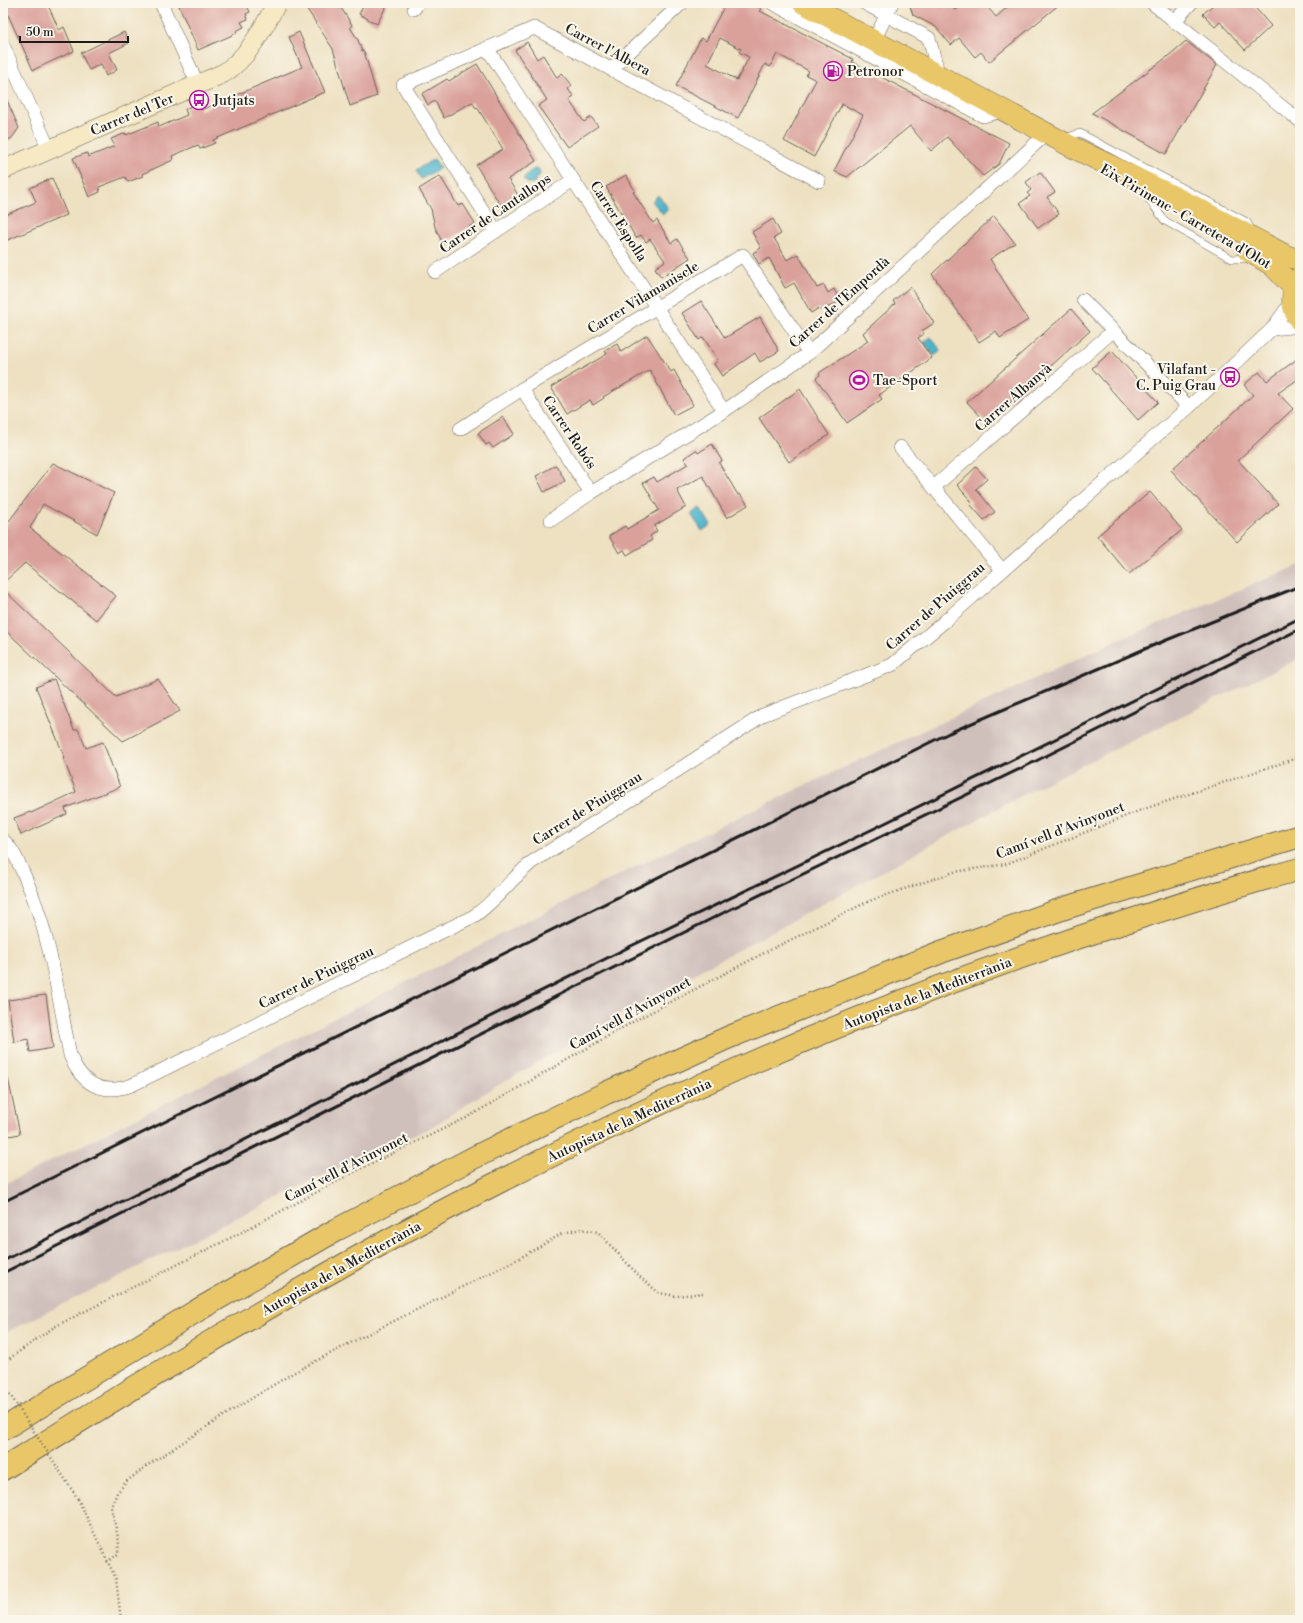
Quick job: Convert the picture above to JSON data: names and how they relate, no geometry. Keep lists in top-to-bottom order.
{
  "streets": {
    "highway": ["Autopista de la Mediterrània"],
    "main road": ["Eix Pirinenc - Carretera d'Olot"],
    "street": [
      "Carrer l'Albera",
      "Carrer del Ter",
      "Carrer de Cantallops",
      "Carrer Espolla",
      "Carrer Vilamaniscle",
      "Carrer de l'Empordà",
      "Carrer Albanyà",
      "Carrer Robós",
      "Carrer de Piuiggrau"
    ],
    "path": ["Camí vell d'Avinyonet"]
  },
  "crossings": [
    ["Carrer l'Albera", "Carrer de Cantallops"],
    ["Carrer l'Albera", "Carrer Espolla"],
    ["Carrer de Cantallops", "Carrer Espolla"],
    ["Eix Pirinenc - Carretera d'Olot", "Carrer de l'Empordà"],
    ["Eix Pirinenc - Carretera d'Olot", "Carrer de Piuiggrau"],
    ["Carrer Espolla", "Carrer Vilamaniscle"],
    ["Carrer Espolla", "Carrer de l'Empordà"],
    ["Carrer Vilamaniscle", "Carrer de l'Empordà"],
    ["Carrer Vilamaniscle", "Carrer Robós"],
    ["Carrer de l'Empordà", "Carrer Robós"]
  ],
  "places": {
    "fuel station": ["Petronor"],
    "bus stop": ["Jutjats", "Vilafant - C. Puig Grau"],
    "sports": ["Tae-Sport"]
  },
  "scale_bar": "50 m"
}
